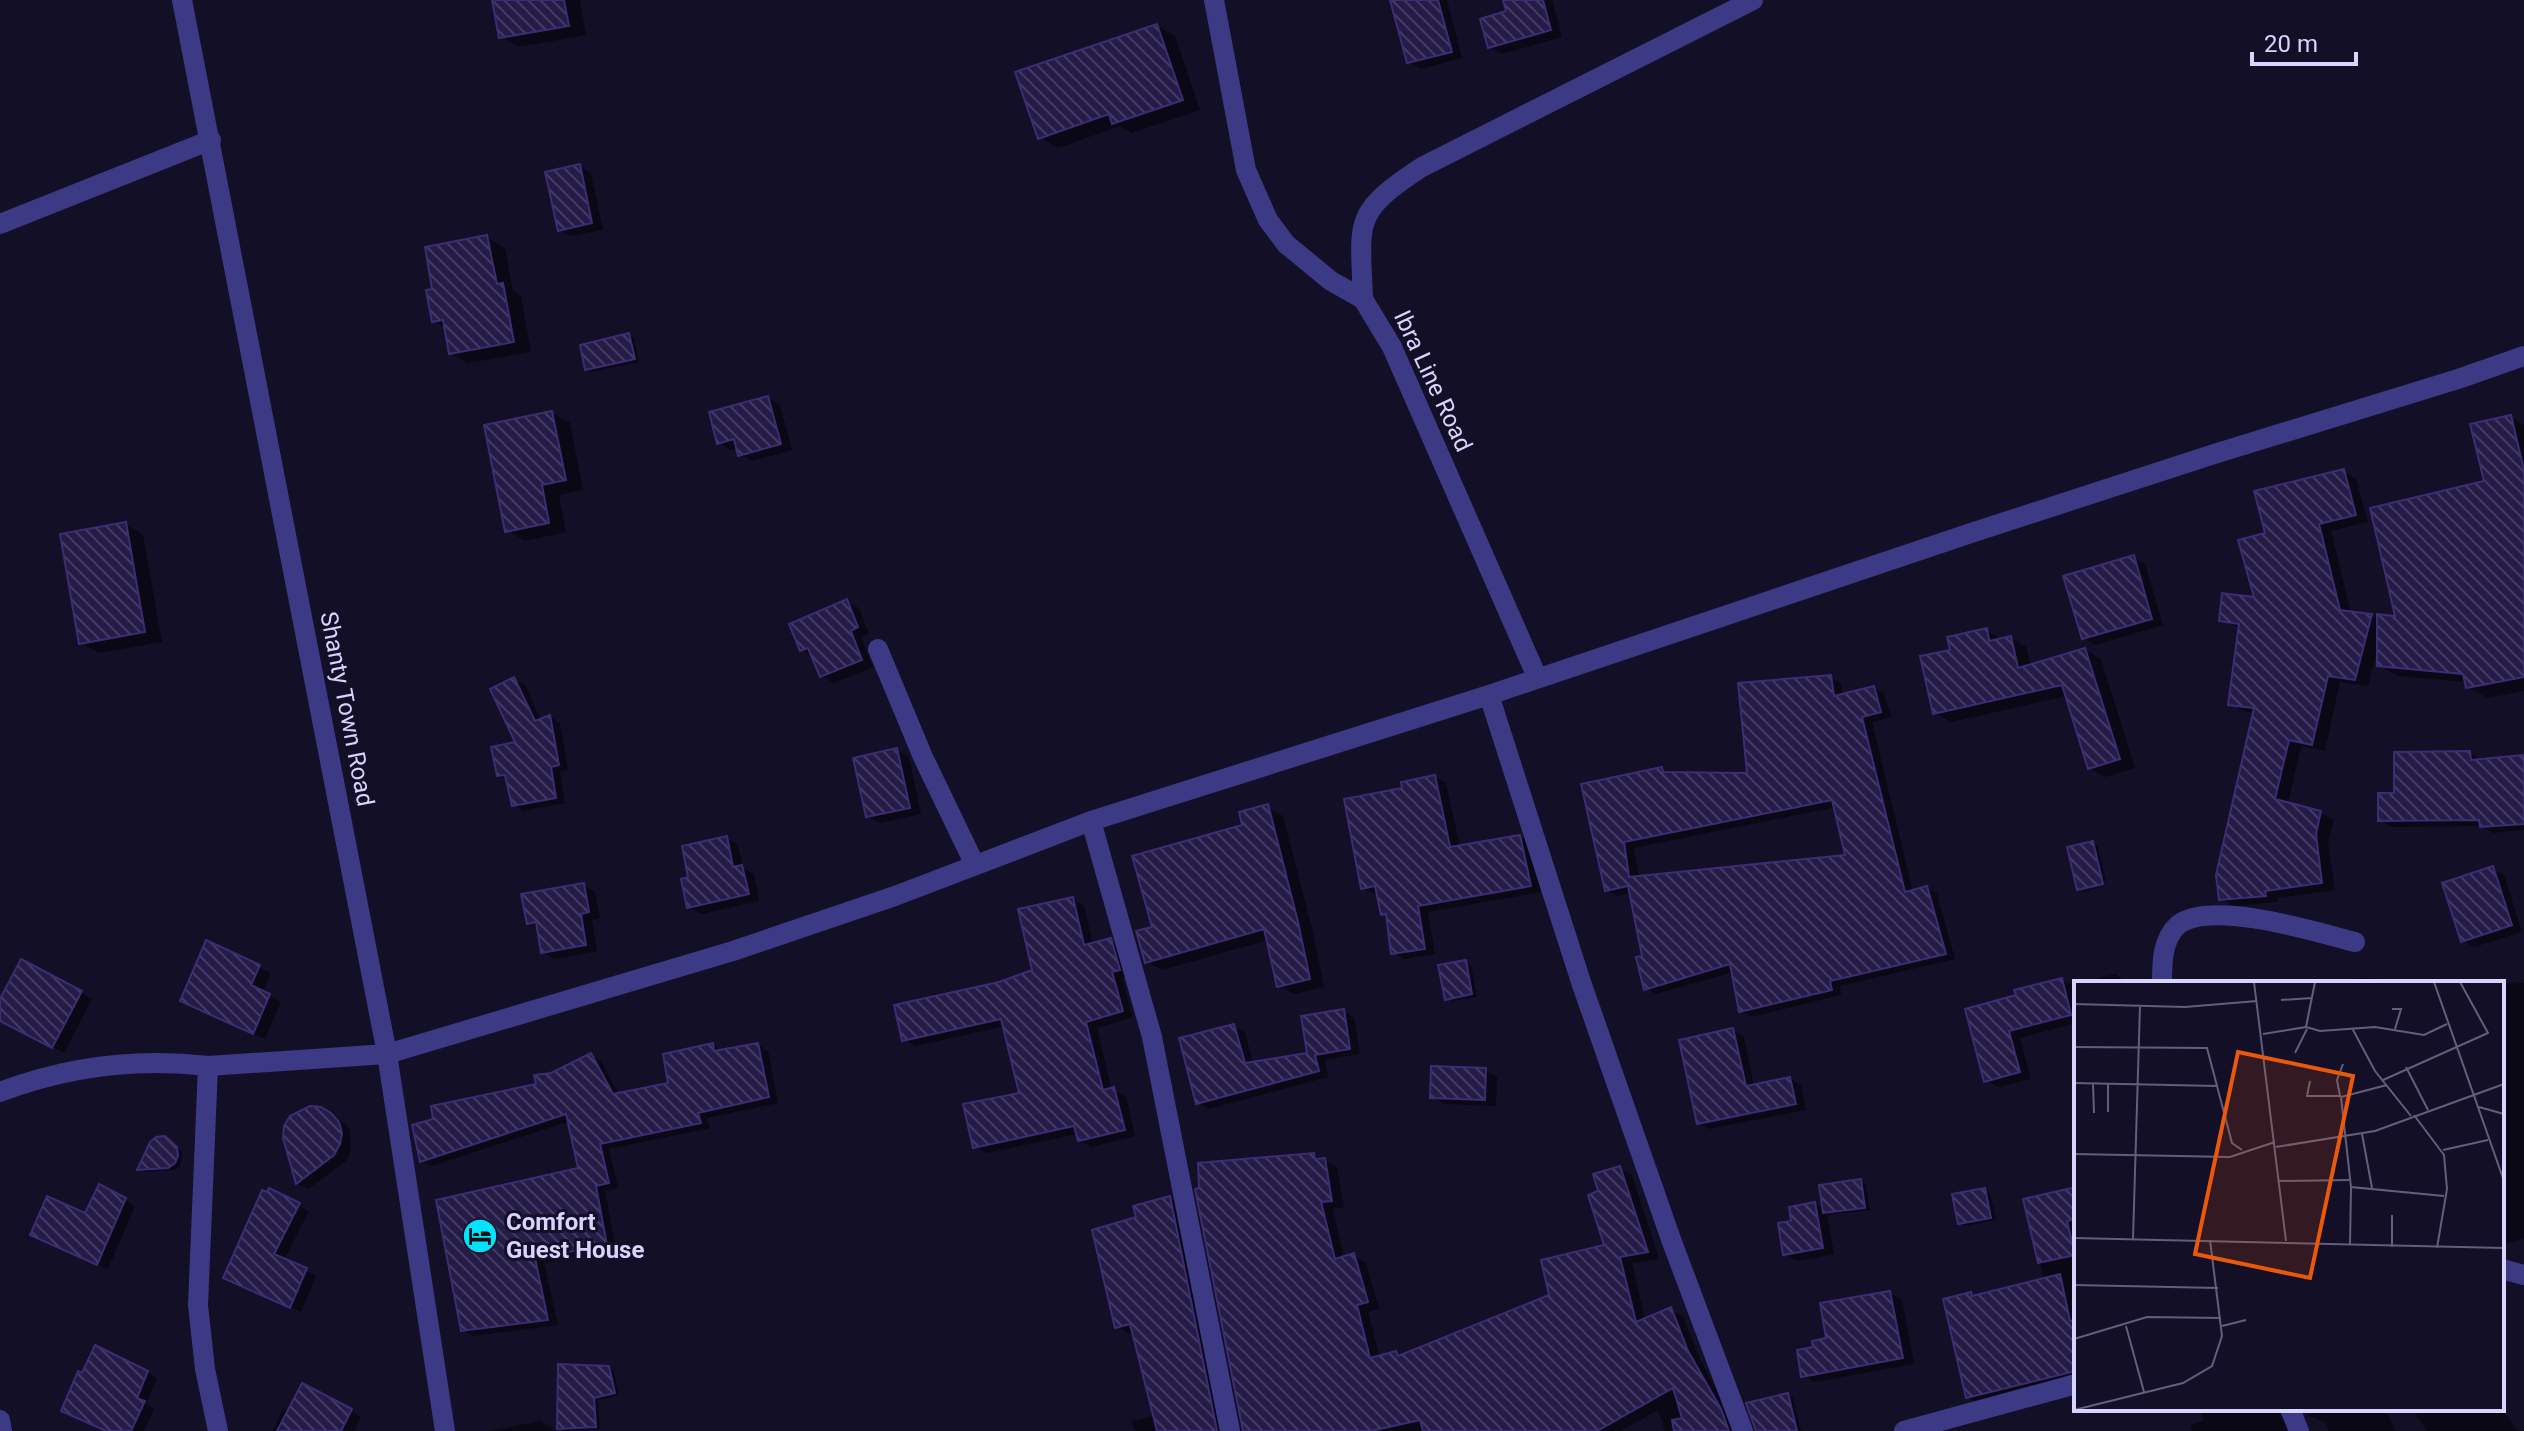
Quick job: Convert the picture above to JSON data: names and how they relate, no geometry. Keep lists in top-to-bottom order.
{
  "streets": {
    "street": ["Ibra Line Road", "Shanty Town Road"]
  },
  "places": {
    "hotel": ["Comfort Guest House"]
  },
  "scale_bar": "20 m"
}
